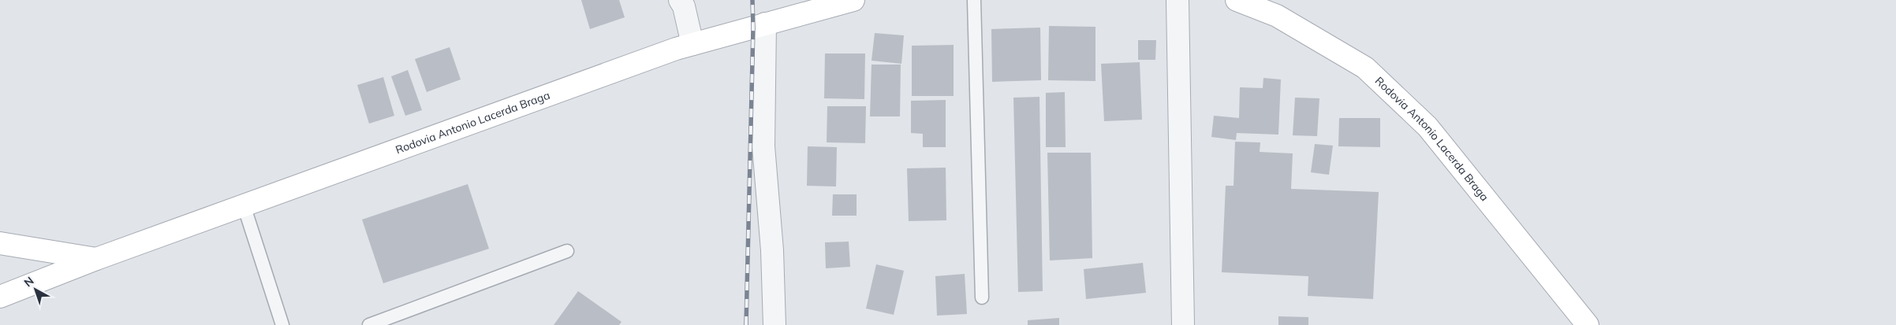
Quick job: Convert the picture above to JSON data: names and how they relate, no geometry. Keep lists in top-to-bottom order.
{
  "streets": {
    "main road": ["Rodovia Antonio Lacerda Braga"]
  },
  "north": "top left"
}
